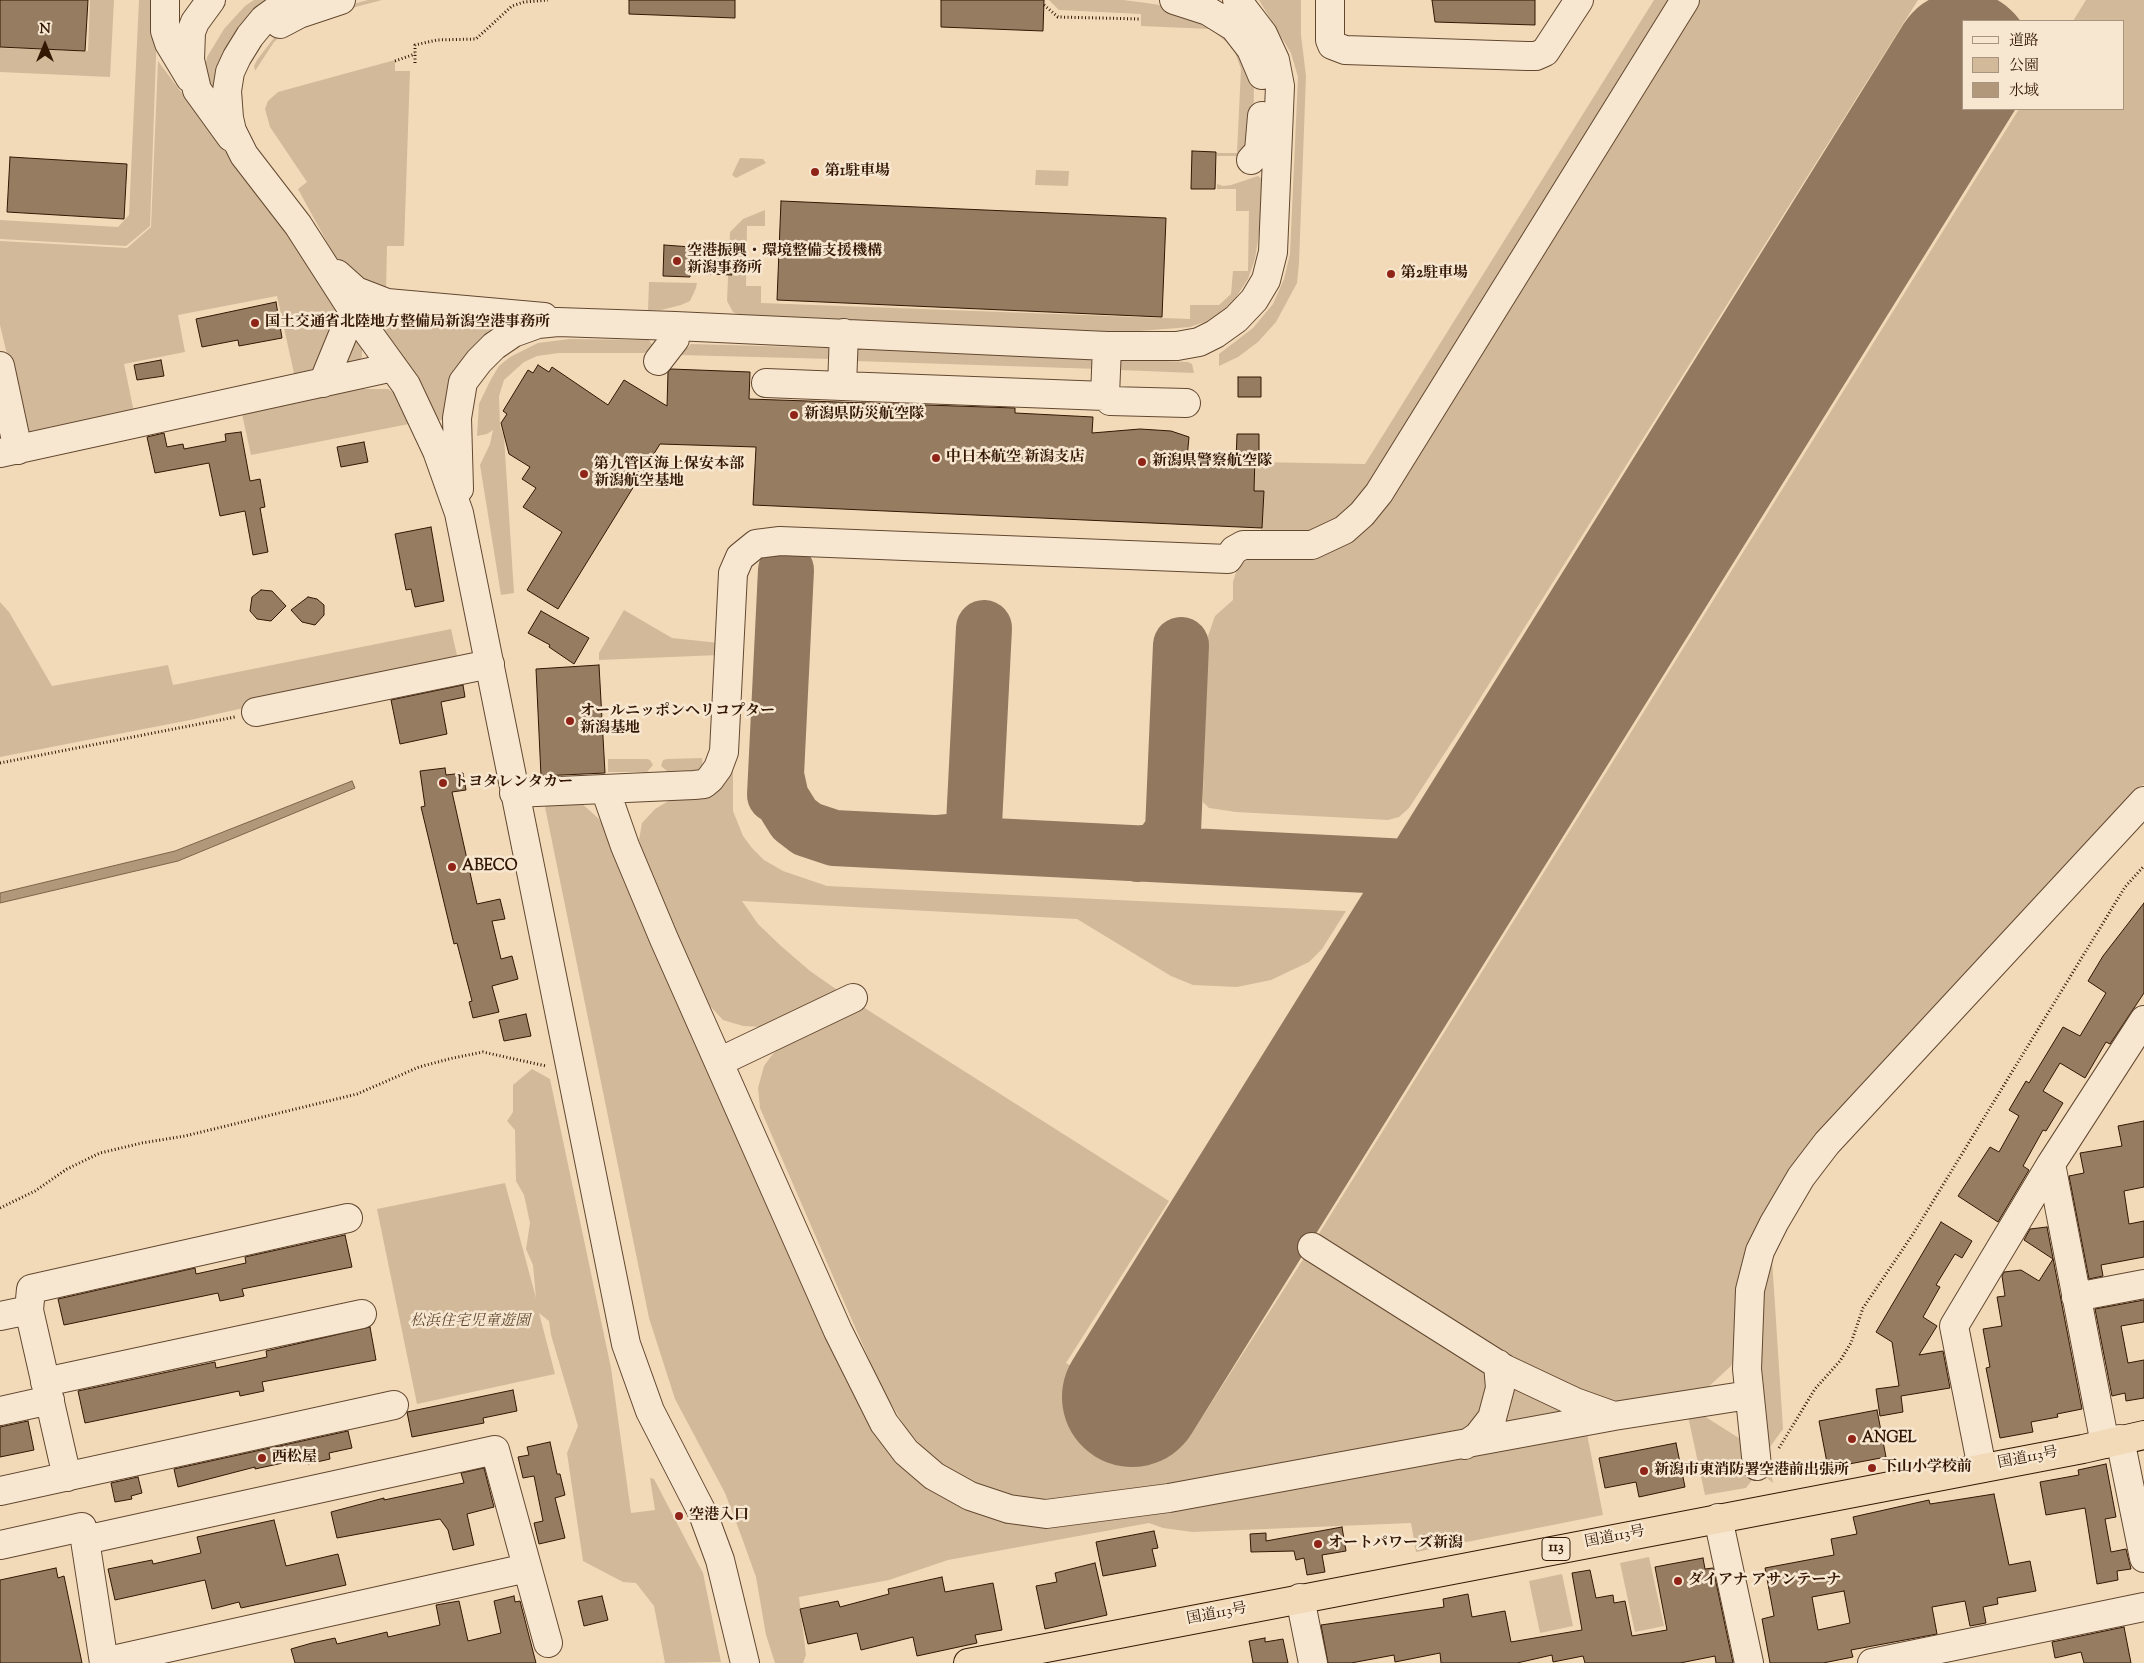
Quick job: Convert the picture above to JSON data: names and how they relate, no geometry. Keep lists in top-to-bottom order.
{
  "streets": {
    "highway": ["国道113号", "113"]
  },
  "parks": ["松浜住宅児童遊園"],
  "places": [
    "第1駐車場",
    "空港振興・環境整備支援機構 新潟事務所",
    "第2駐車場",
    "国土交通省北陸地方整備局新潟空港事務所",
    "新潟県防災航空隊",
    "中日本航空 新潟支店",
    "新潟県警察航空隊",
    "第九管区海上保安本部 新潟航空基地",
    "オールニッポンヘリコプター 新潟基地",
    "トヨタレンタカー",
    "ABECO",
    "ANGEL",
    "西松屋",
    "下山小学校前",
    "新潟市東消防署空港前出張所",
    "空港入口",
    "オートパワーズ新潟",
    "ダイアナ アサンテーナ"
  ],
  "legend": ["道路", "公園", "水域"],
  "north": "top"
}
